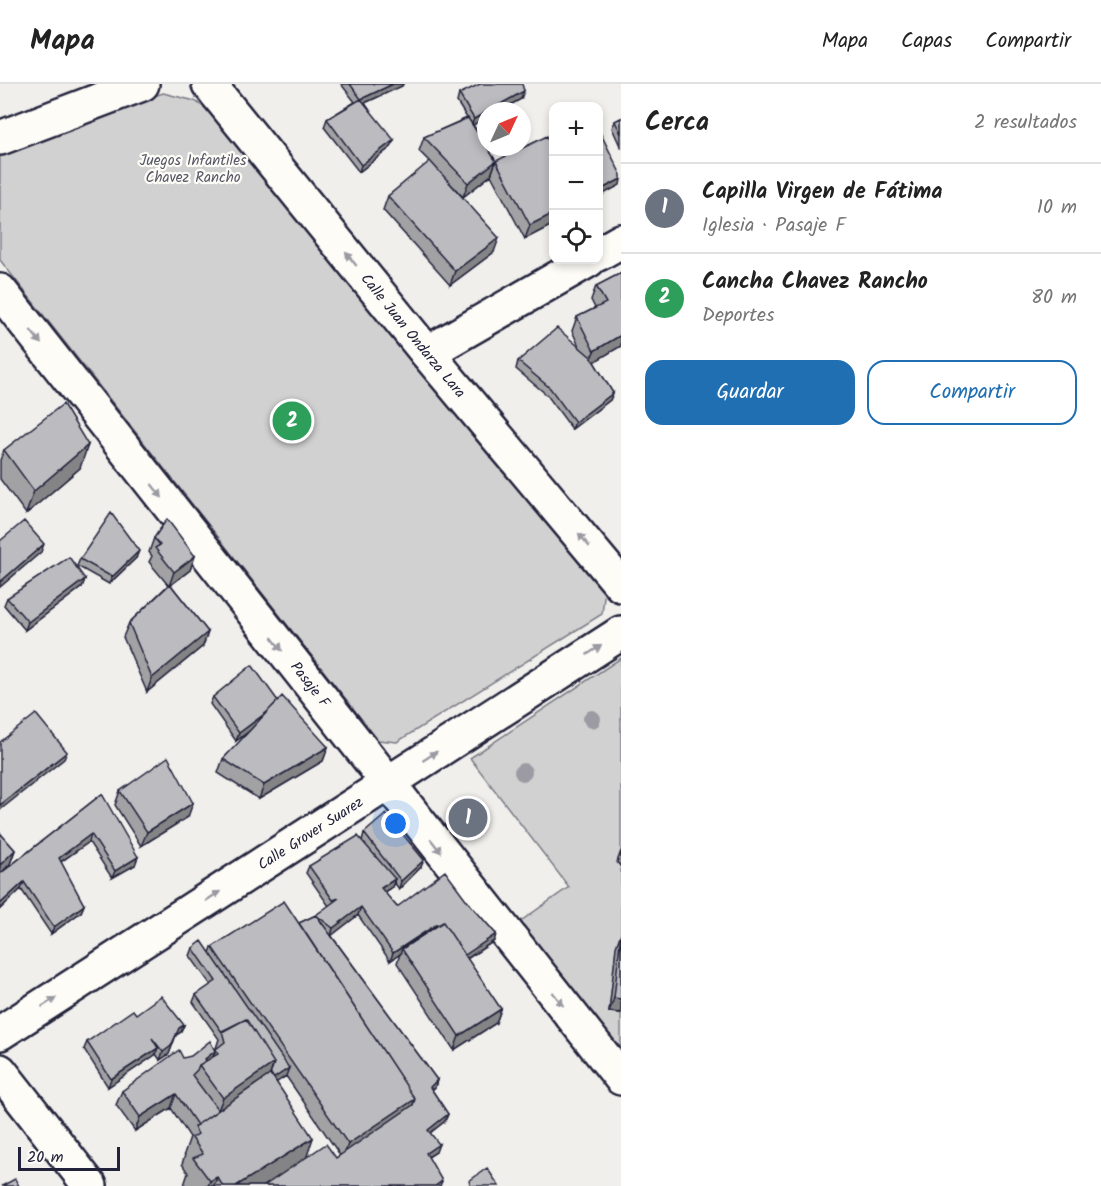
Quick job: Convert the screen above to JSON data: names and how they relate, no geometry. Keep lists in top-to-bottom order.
{
  "streets": {
    "street": ["Calle Juan Ondarza Lara", "Pasaje F", "Calle Grover Suarez"]
  },
  "crossings": [
    ["Pasaje F", "Calle Grover Suarez"]
  ],
  "one_way": ["Calle Juan Ondarza Lara", "Pasaje F", "Calle Grover Suarez"],
  "parks": ["Juegos Infantiles Chavez Rancho"],
  "scale_bar": "20 m",
  "north": "top right",
  "page": {
    "header": "Mapa",
    "nav": ["Mapa", "Capas", "Compartir"],
    "heading": ["Cerca", "2 resultados"],
    "map_buttons": ["+", "−"],
    "list": [
      {
        "mark": "1",
        "name": "Capilla Virgen de Fátima",
        "note": "Iglesia · Pasaje F",
        "value": "10 m"
      },
      {
        "mark": "2",
        "name": "Cancha Chavez Rancho",
        "note": "Deportes",
        "value": "80 m"
      }
    ],
    "buttons": ["Guardar", "Compartir"],
    "pins": ["2", "1"],
    "scale": "20 m"
  }
}
